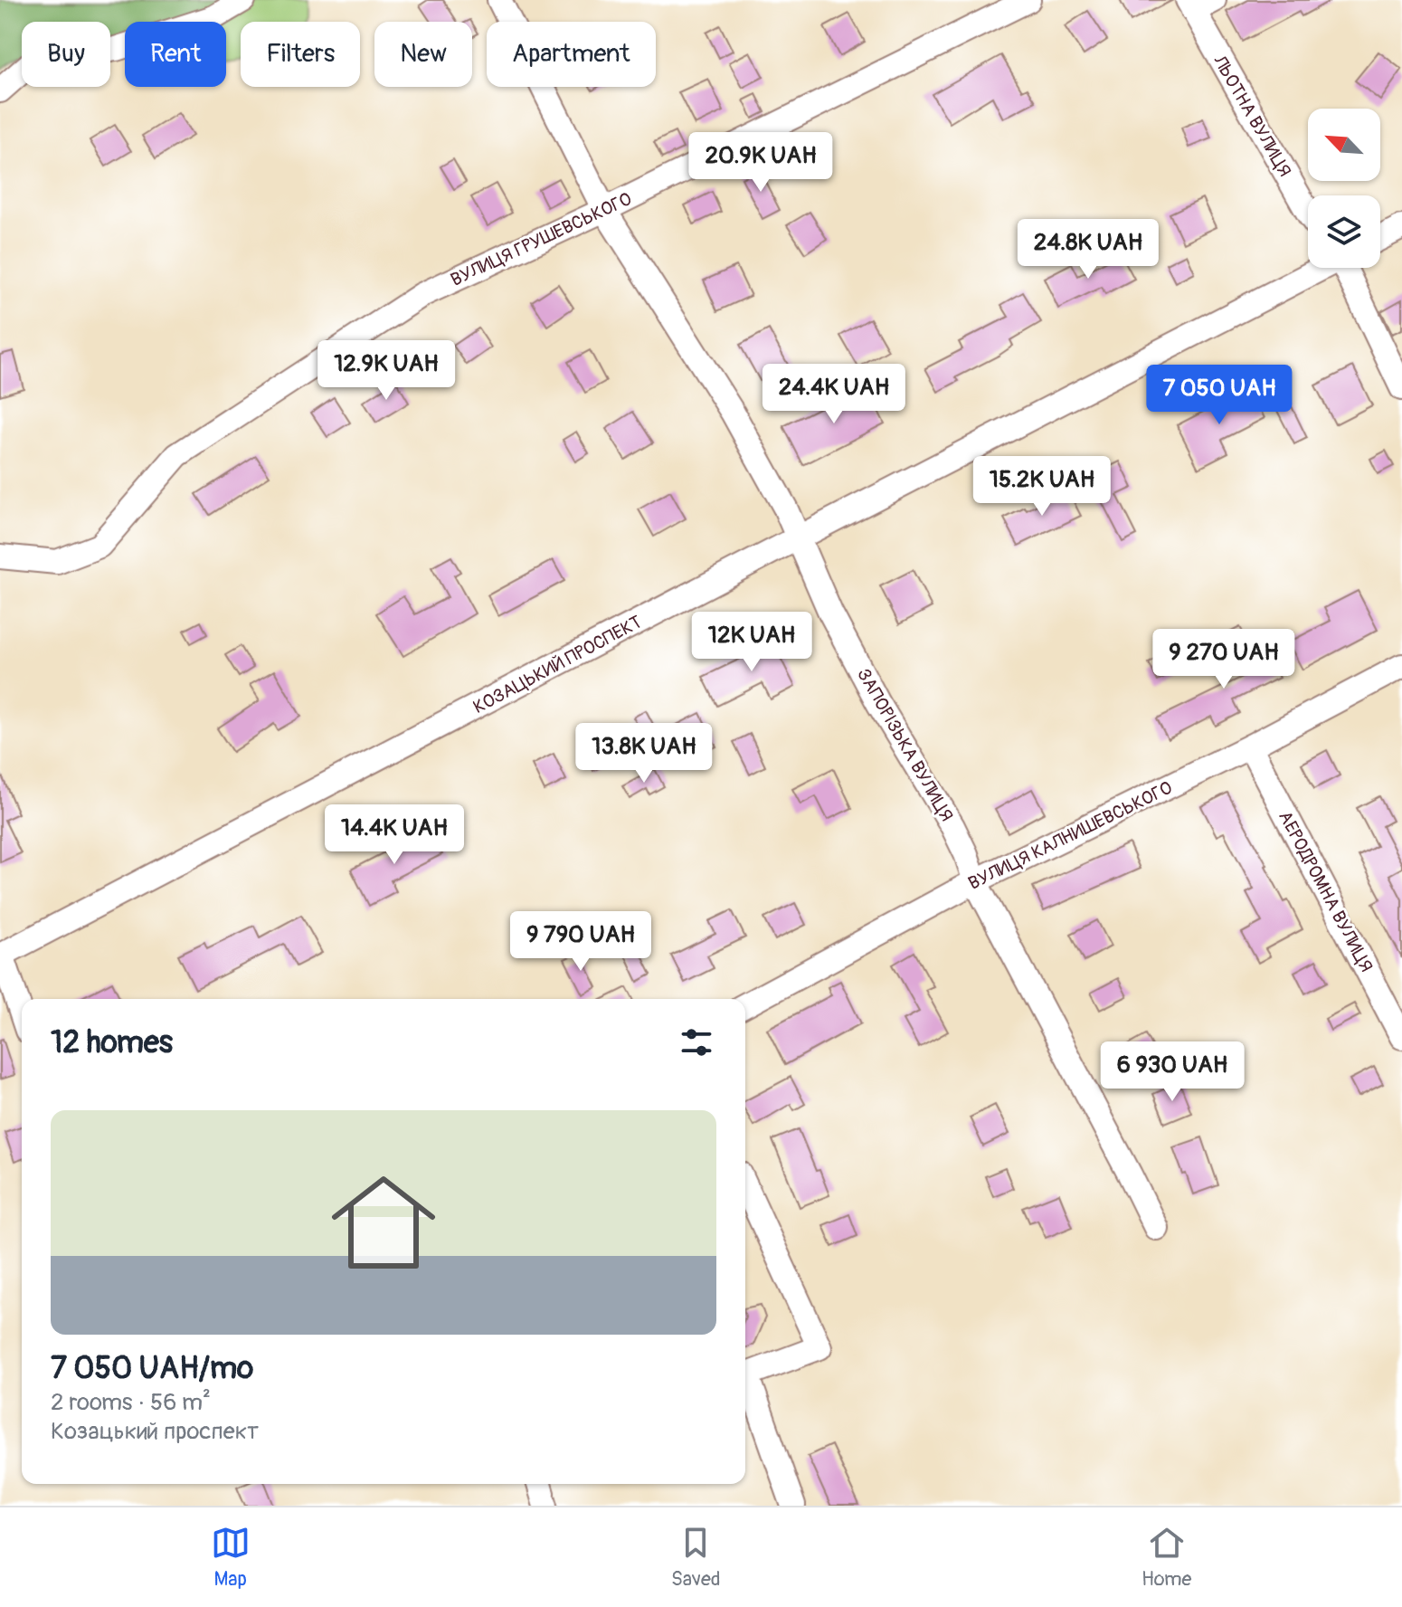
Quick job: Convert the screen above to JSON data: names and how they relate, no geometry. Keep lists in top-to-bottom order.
{
  "streets": {
    "street": [
      "ЛЬОТНА ВУЛИЦЯ",
      "ВУЛИЦЯ ГРУШЕВСЬКОГО",
      "КОЗАЦЬКИЙ ПРОСПЕКТ",
      "ЗАПОРІЗЬКА ВУЛИЦЯ",
      "ВУЛИЦЯ КАЛНИШЕВСЬКОГО",
      "АЕРОДРОМНА ВУЛИЦЯ"
    ]
  },
  "crossings": [
    ["ВУЛИЦЯ ГРУШЕВСЬКОГО", "ЗАПОРІЗЬКА ВУЛИЦЯ"],
    ["КОЗАЦЬКИЙ ПРОСПЕКТ", "ЗАПОРІЗЬКА ВУЛИЦЯ"],
    ["ЗАПОРІЗЬКА ВУЛИЦЯ", "ВУЛИЦЯ КАЛНИШЕВСЬКОГО"],
    ["ВУЛИЦЯ КАЛНИШЕВСЬКОГО", "АЕРОДРОМНА ВУЛИЦЯ"]
  ],
  "north": "top left",
  "page": {
    "chip": [
      "Buy",
      "Rent",
      "Filters",
      "New",
      "Apartment"
    ],
    "price": [
      "20.9K UAH",
      "24.8K UAH",
      "12.9K UAH",
      "24.4K UAH",
      "7 050 UAH",
      "15.2K UAH",
      "12K UAH",
      "9 270 UAH",
      "13.8K UAH",
      "14.4K UAH",
      "9 790 UAH",
      "6 930 UAH"
    ],
    "heading": "12 homes",
    "list": [
      {
        "name": "7 050 UAH/mo",
        "note": "2 rooms · 56 m² · Козацький проспект"
      }
    ],
    "tabs": ["Map", "Saved", "Home"]
  }
}
